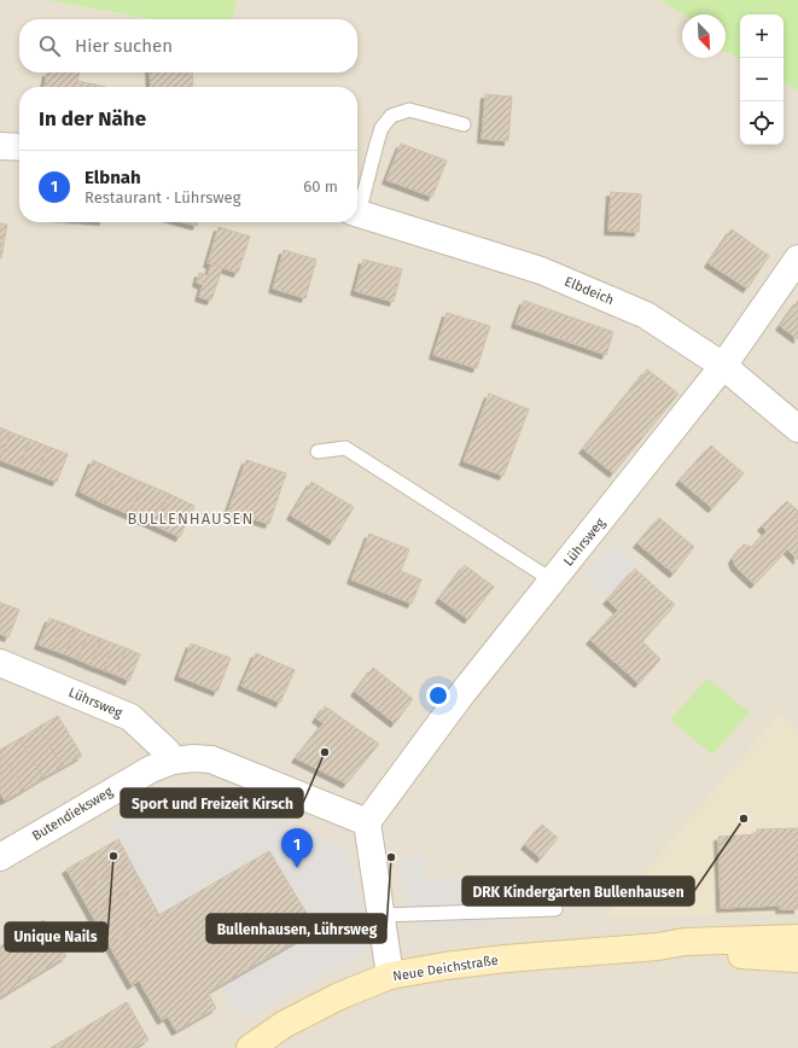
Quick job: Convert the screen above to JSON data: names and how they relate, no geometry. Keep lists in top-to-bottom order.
{
  "streets": {
    "street": [
      "Elbdeich",
      "Lührsweg",
      "Butendieksweg",
      "Neue Deichstraße"
    ]
  },
  "crossings": [
    ["Elbdeich", "Lührsweg"],
    ["Lührsweg", "Butendieksweg"]
  ],
  "districts": ["BULLENHAUSEN"],
  "places": [
    "Sport und Freizeit Kirsch",
    "DRK Kindergarten Bullenhausen",
    "Unique Nails",
    "Bullenhausen, Lührsweg"
  ],
  "north": "bottom right",
  "page": {
    "map_buttons": ["+", "−"],
    "search": "Hier suchen",
    "heading": "In der Nähe",
    "list": [
      {
        "mark": "1",
        "name": "Elbnah",
        "note": "Restaurant · Lührsweg",
        "value": "60 m"
      }
    ],
    "pins": "1"
  }
}
